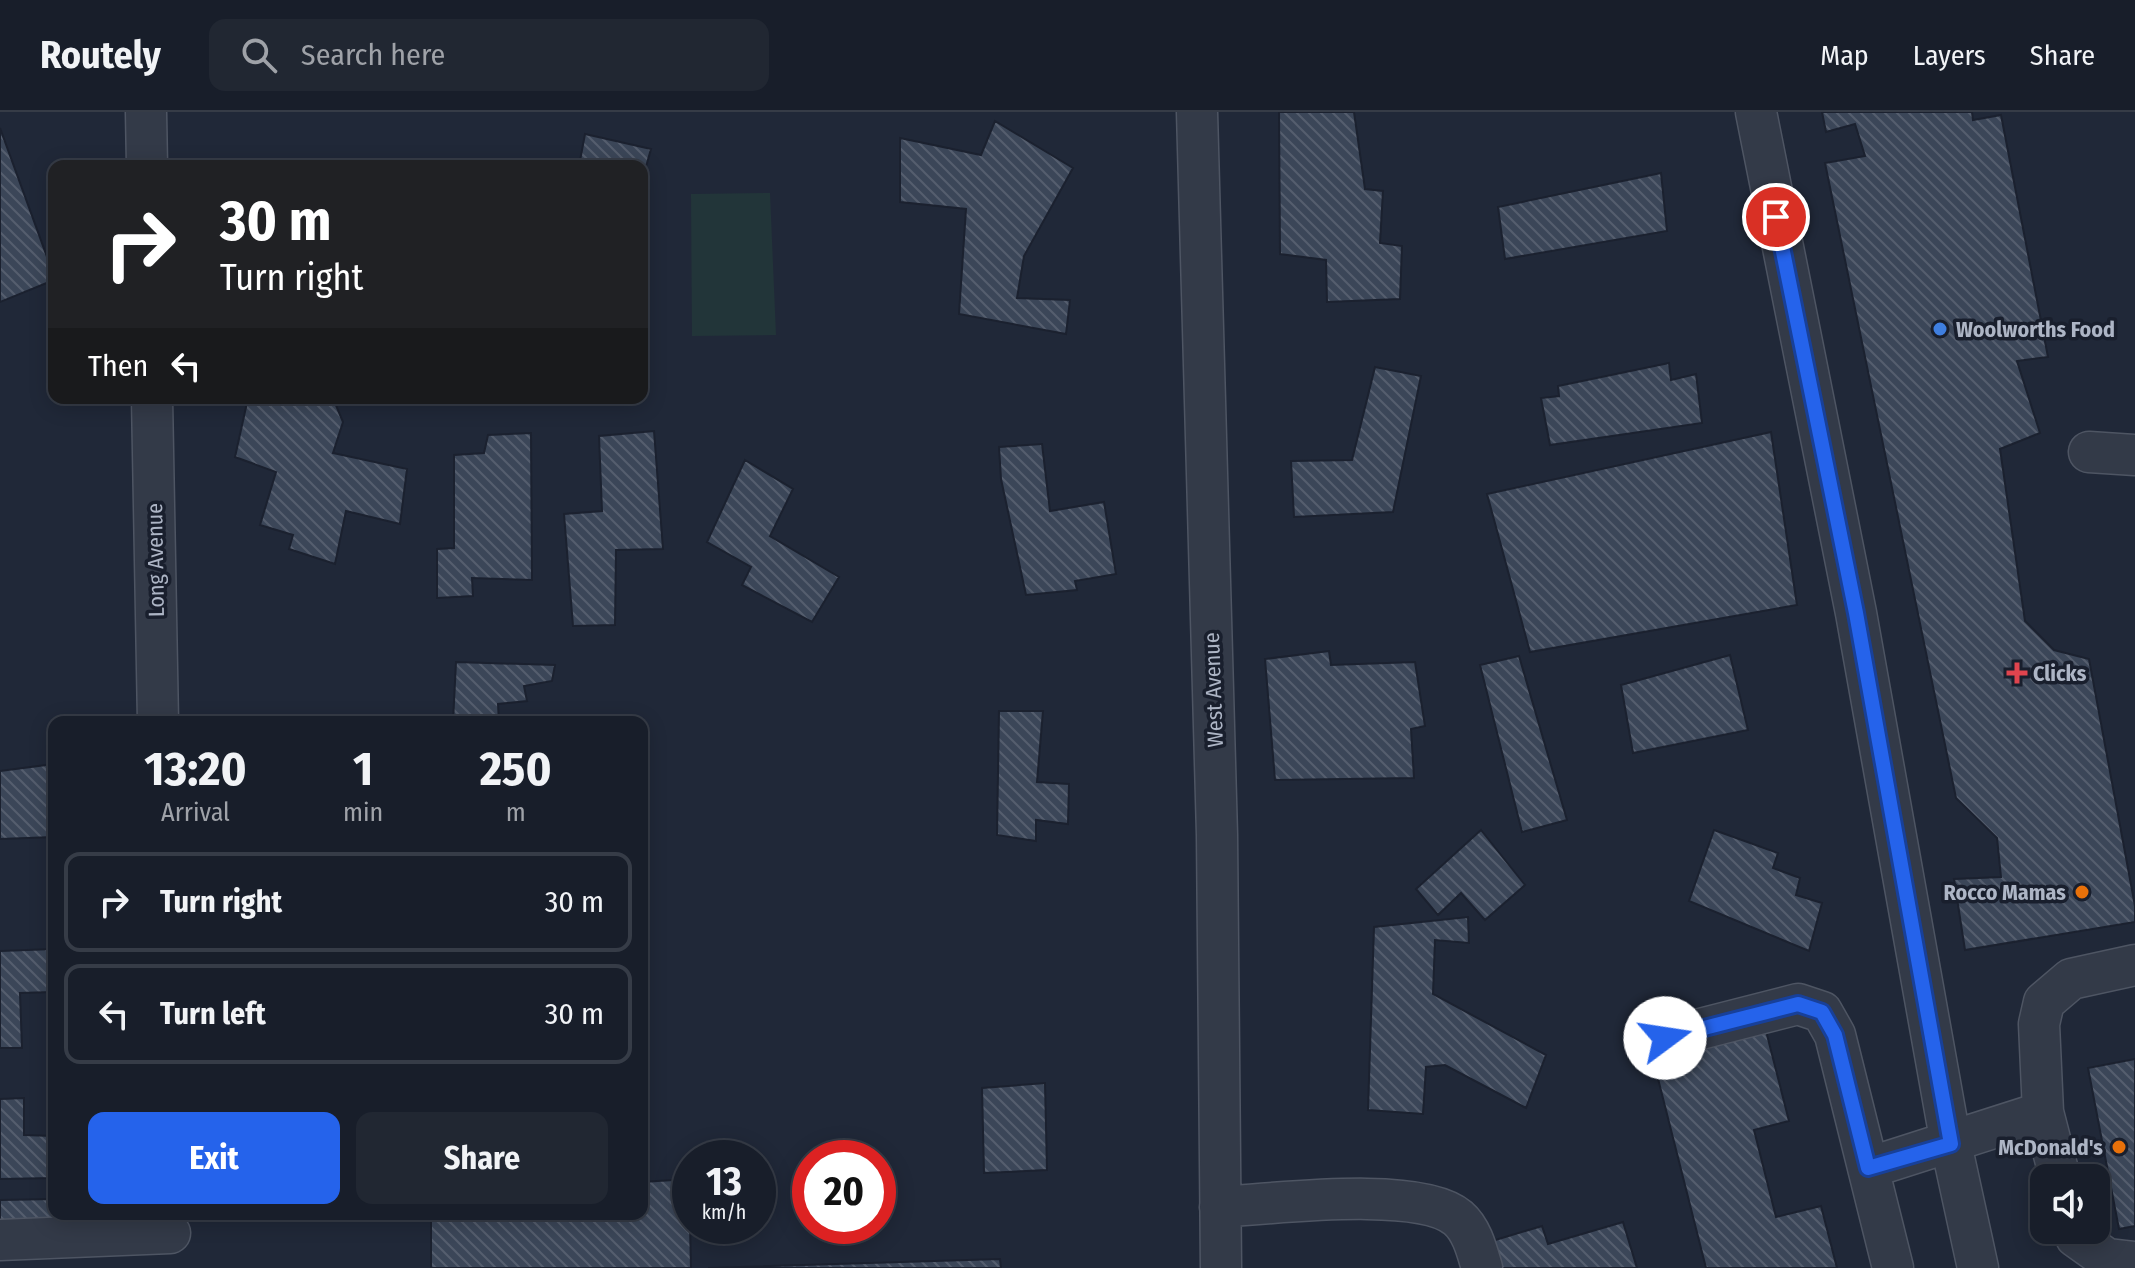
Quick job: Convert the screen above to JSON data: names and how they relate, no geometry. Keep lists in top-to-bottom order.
{
  "streets": {
    "street": ["Long Avenue", "West Avenue"]
  },
  "places": {
    "other": ["Woolworths Food", "Rocco Mamas", "McDonald's"],
    "health": ["Clicks"]
  },
  "page": {
    "header": "Routely",
    "search": "Search here",
    "nav": ["Map", "Layers", "Share"],
    "turn": ["30 m", "Turn right"],
    "then": "Then",
    "eta": [
      "13:20",
      "Arrival",
      "1",
      "min",
      "250",
      "m"
    ],
    "list": [
      {
        "name": "Turn right",
        "value": "30 m"
      },
      {
        "name": "Turn left",
        "value": "30 m"
      }
    ],
    "buttons": ["Exit", "Share"],
    "speed": "13 km/h",
    "limit": "20"
  }
}
